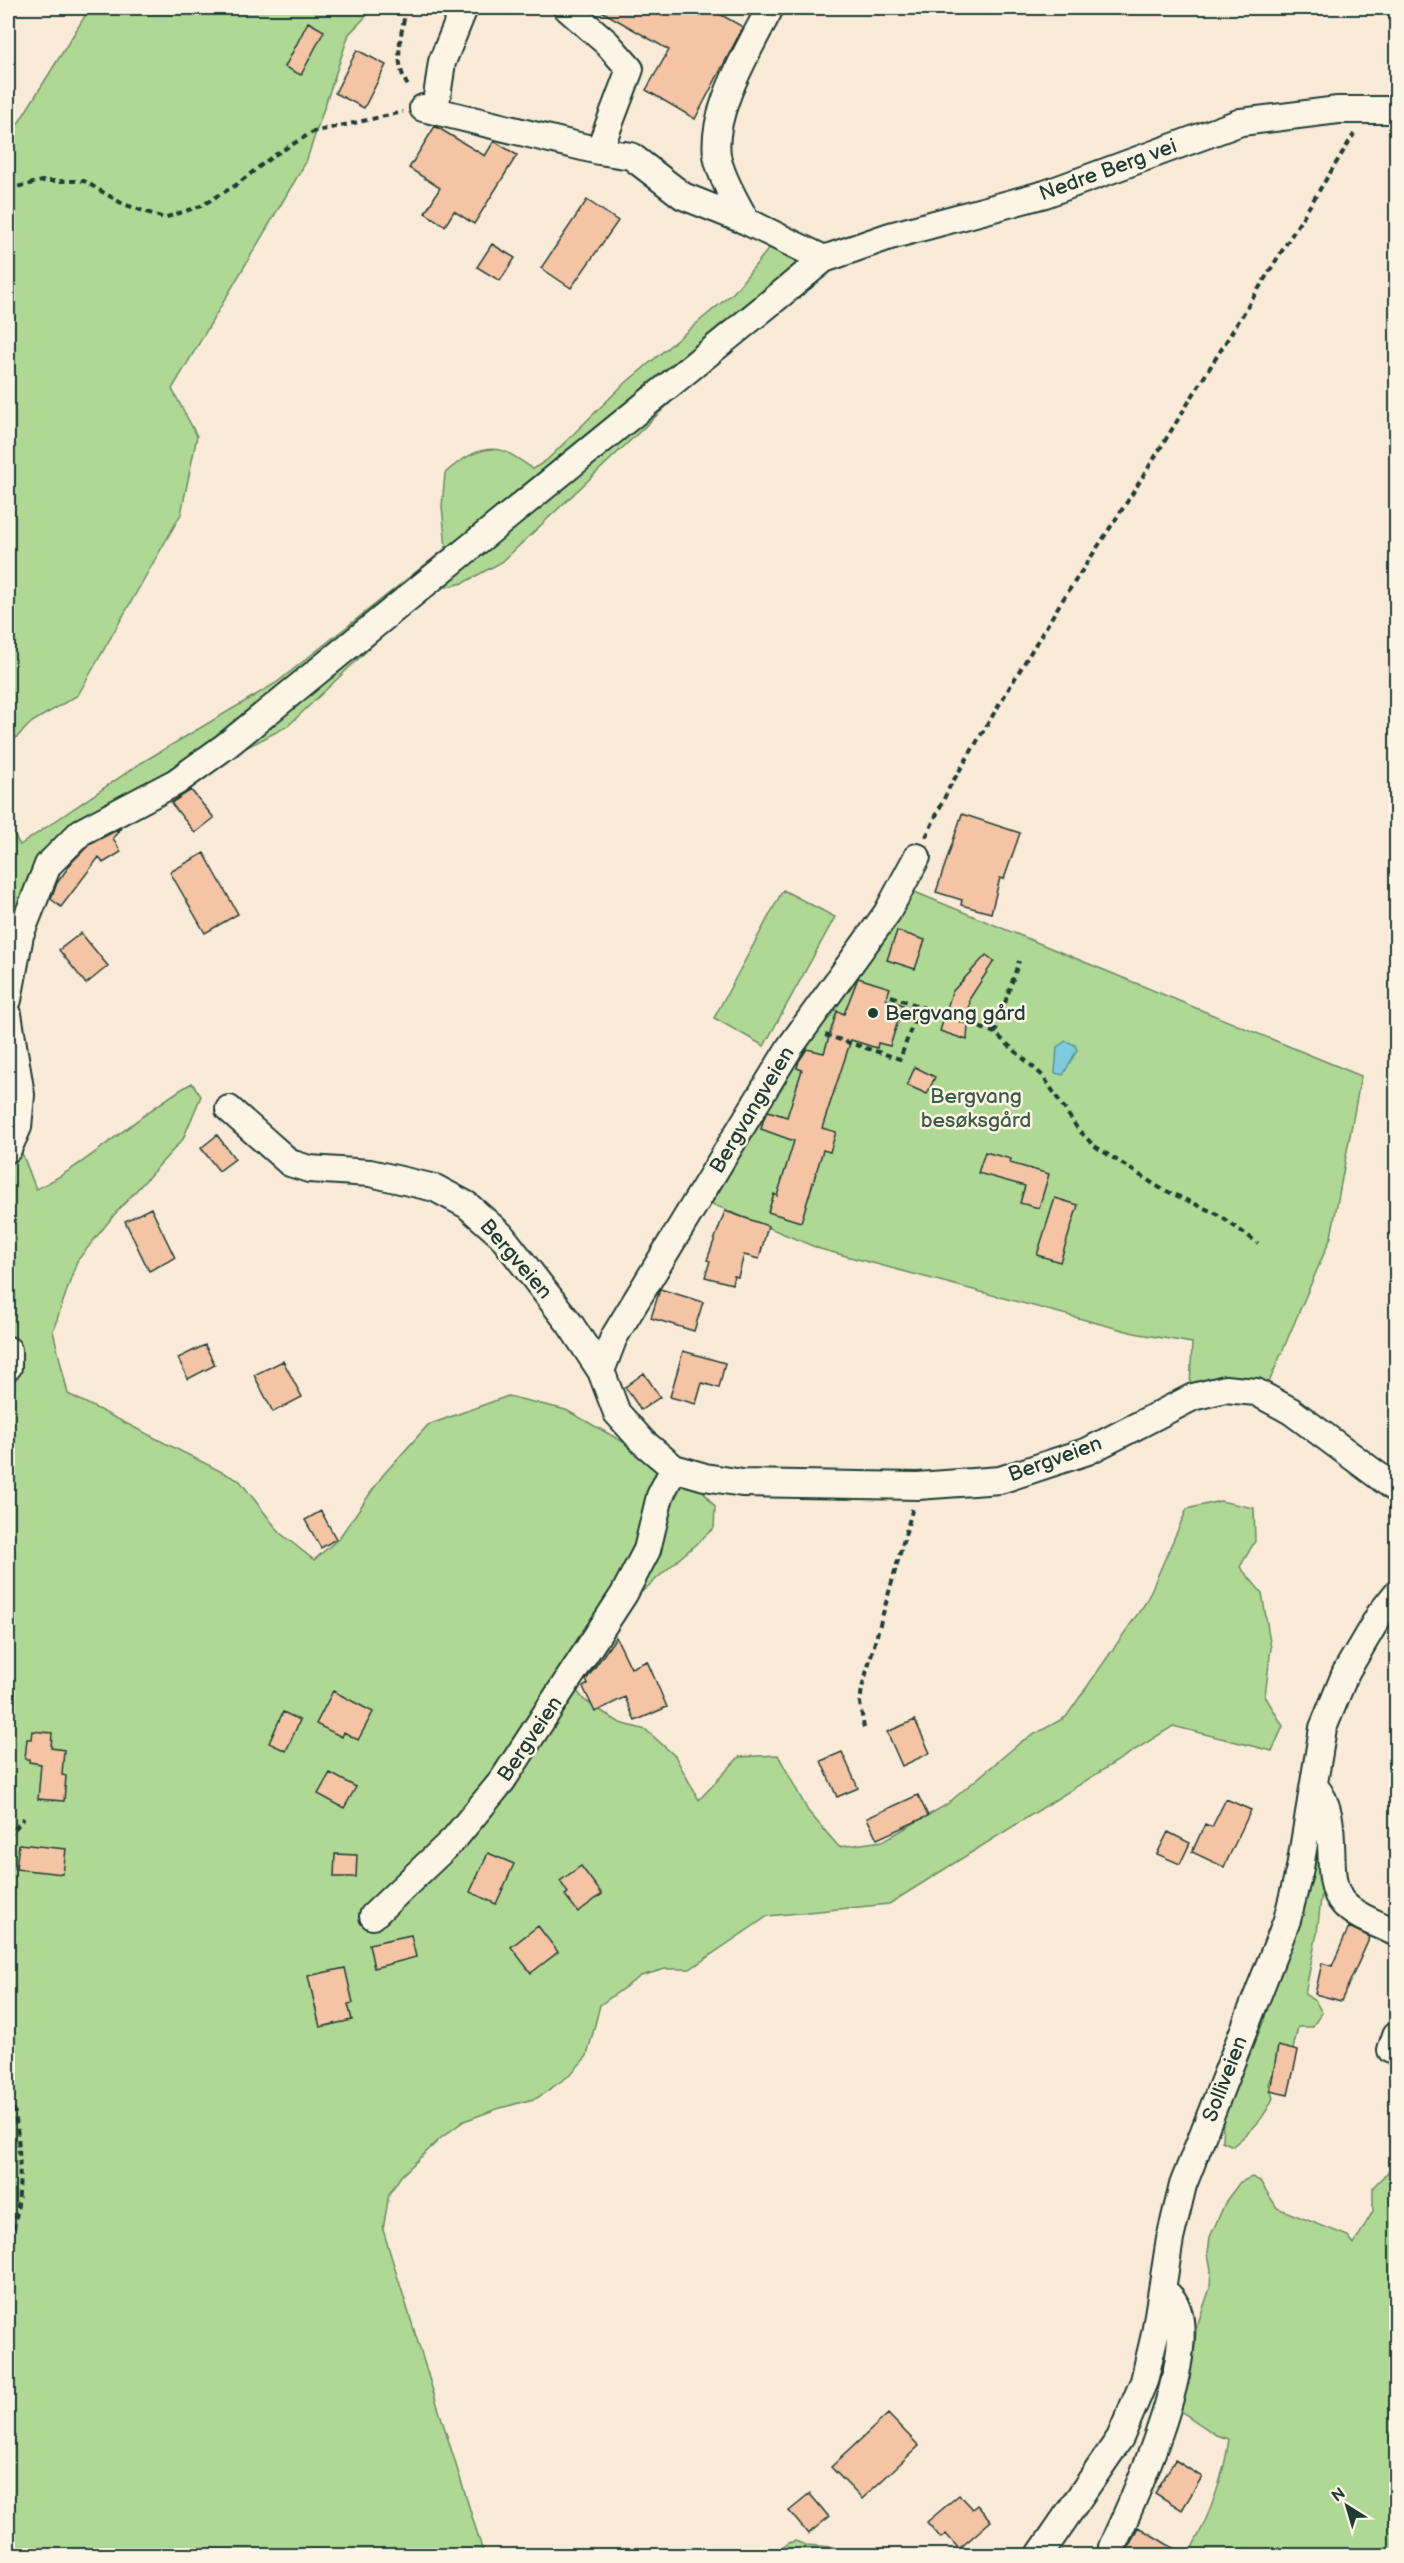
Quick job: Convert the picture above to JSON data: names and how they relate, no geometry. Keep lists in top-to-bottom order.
{
  "streets": {
    "street": [
      "Nedre Berg vei",
      "Bergvangveien",
      "Bergveien",
      "Solliveien"
    ]
  },
  "crossings": [
    ["Bergvangveien", "Bergveien"]
  ],
  "parks": ["Bergvang besøksgård"],
  "places": ["Bergvang gård"],
  "north": "top left"
}
